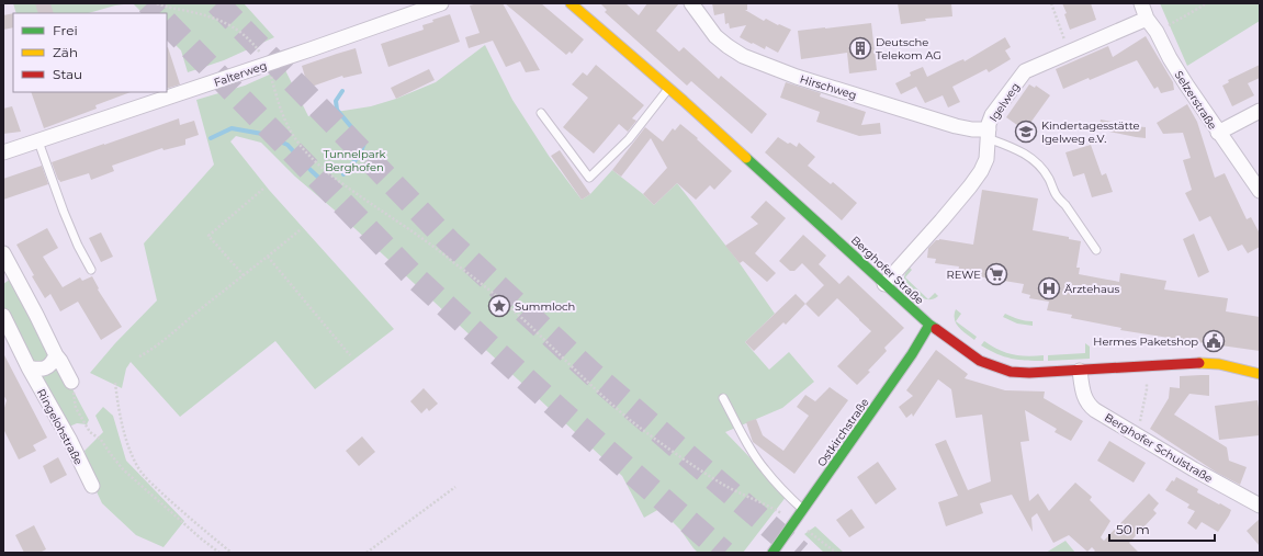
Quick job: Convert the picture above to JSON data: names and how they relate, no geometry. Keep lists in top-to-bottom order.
{
  "streets": {
    "street": [
      "Falterweg",
      "Hirschweg",
      "Selzerstraße",
      "Igelweg",
      "Berghofer Straße",
      "Ringelohstraße",
      "Ostkirchstraße",
      "Berghofer Schulstraße"
    ]
  },
  "crossings": [
    ["Hirschweg", "Igelweg"],
    ["Selzerstraße", "Igelweg"],
    ["Igelweg", "Berghofer Straße"],
    ["Berghofer Straße", "Ostkirchstraße"],
    ["Berghofer Straße", "Berghofer Schulstraße"]
  ],
  "parks": ["Tunnelpark Berghofen"],
  "places": {
    "building": ["Deutsche Telekom AG"],
    "school or university": ["Kindertagesstätte Igelweg e.V."],
    "supermarket": ["REWE"],
    "hospital": ["Ärztehaus"],
    "place": ["Summloch"],
    "public building": ["Hermes Paketshop"]
  },
  "legend": ["Frei", "Zäh", "Stau"],
  "scale_bar": "50 m"
}
